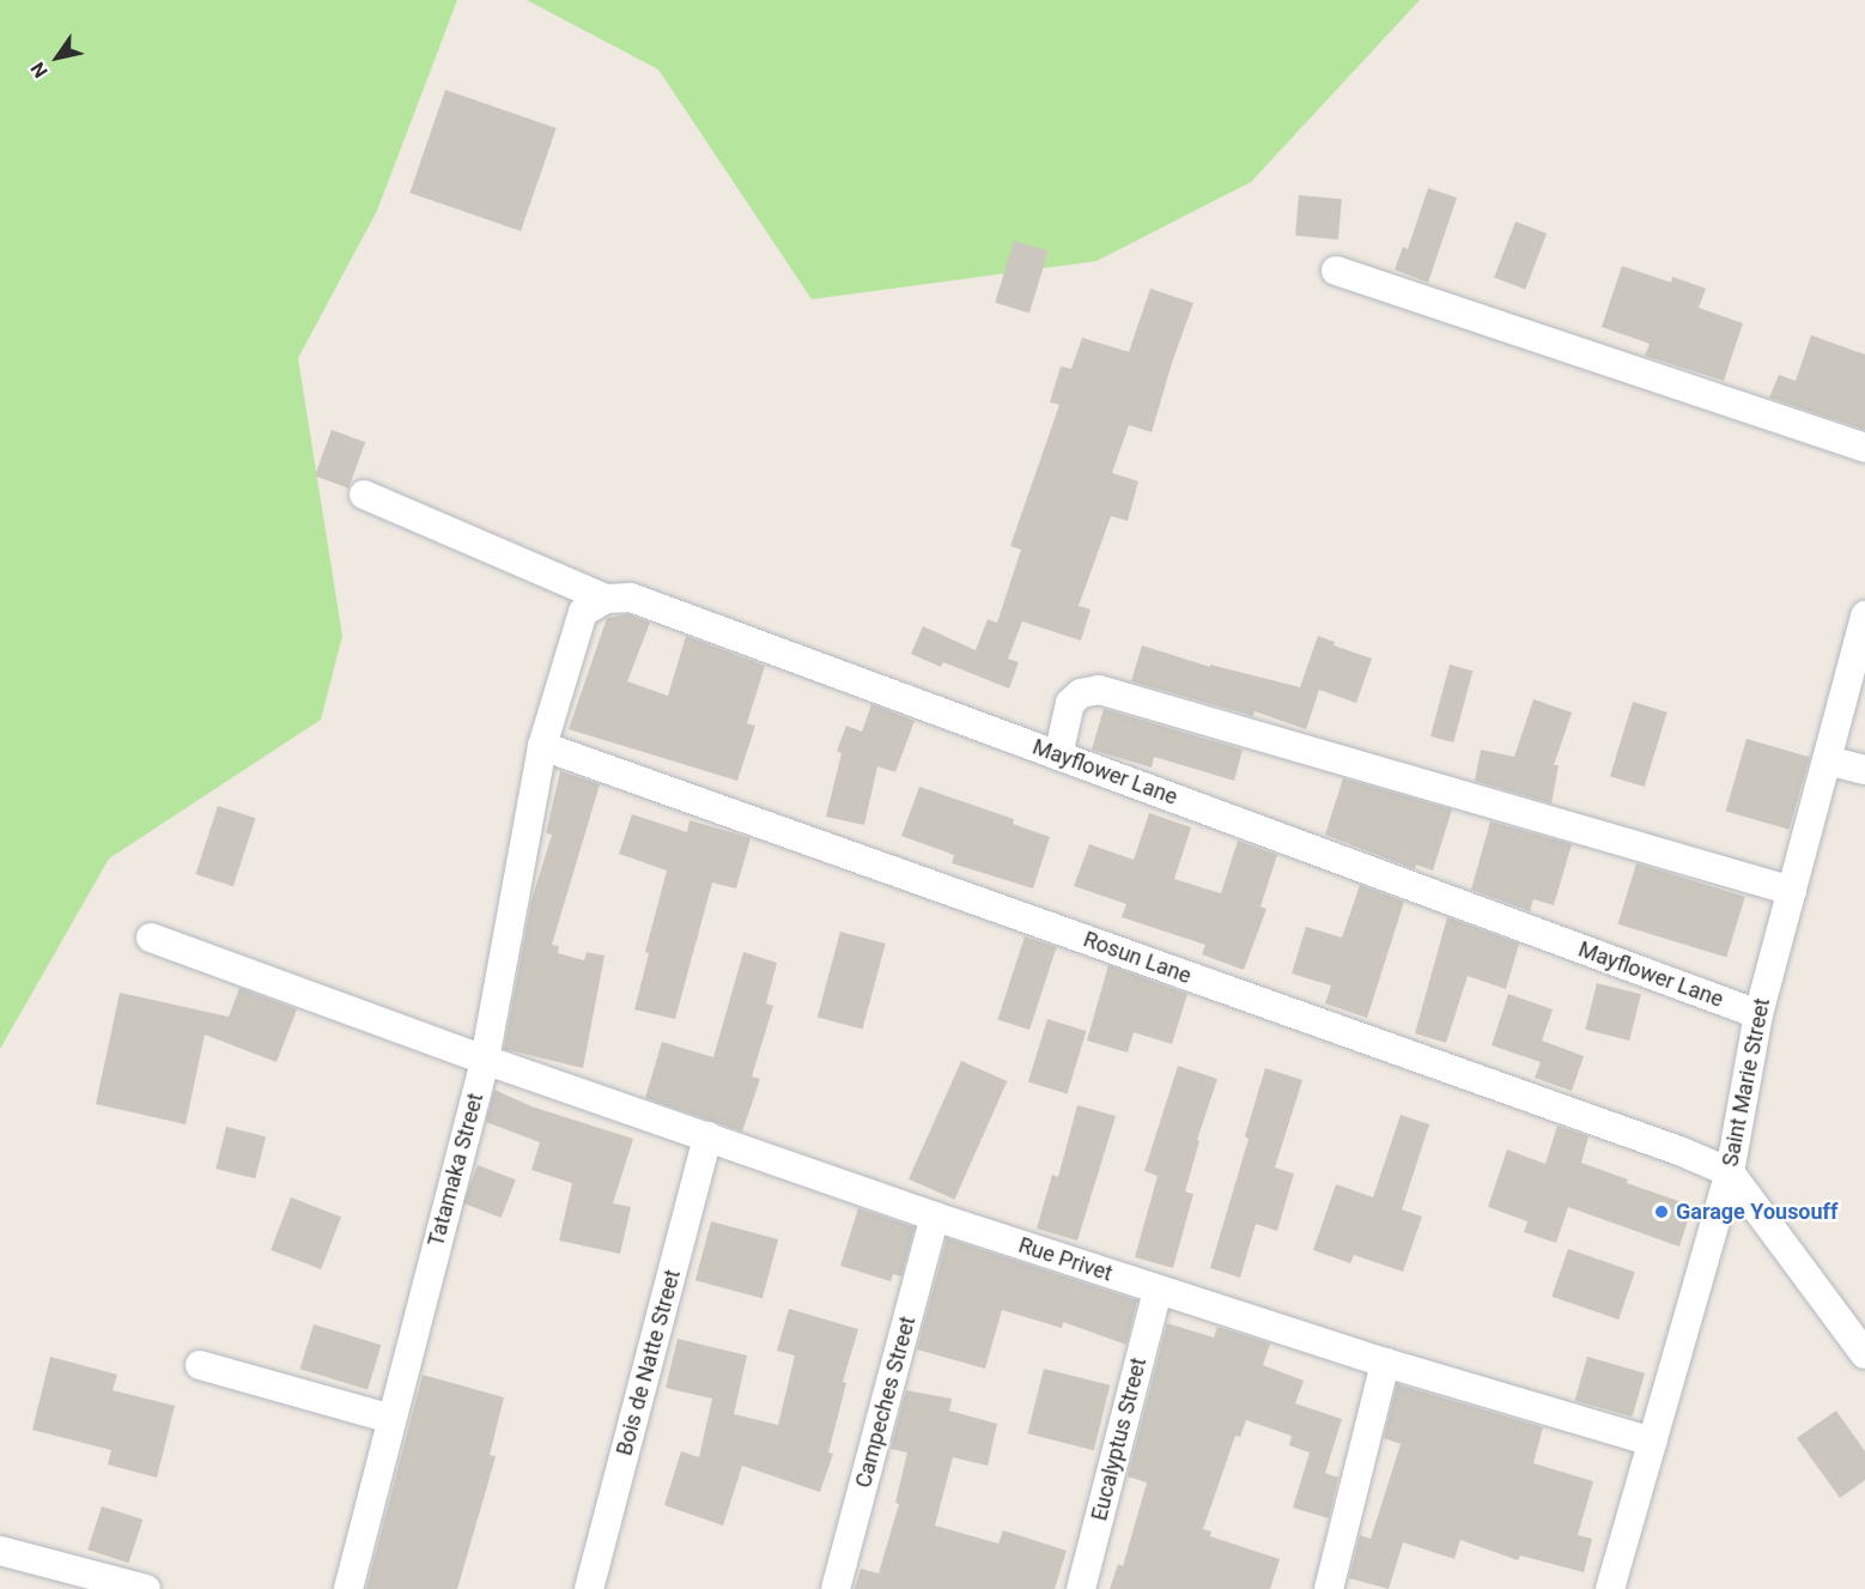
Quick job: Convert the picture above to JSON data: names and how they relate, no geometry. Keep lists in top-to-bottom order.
{
  "streets": {
    "street": [
      "Mayflower Lane",
      "Rosun Lane",
      "Saint Marie Street",
      "Tatamaka Street",
      "Rue Privet",
      "Bois de Natte Street",
      "Campeches Street",
      "Eucalyptus Street"
    ]
  },
  "crossings": [
    ["Mayflower Lane", "Saint Marie Street"],
    ["Rosun Lane", "Saint Marie Street"],
    ["Rosun Lane", "Tatamaka Street"],
    ["Saint Marie Street", "Rue Privet"],
    ["Tatamaka Street", "Rue Privet"],
    ["Rue Privet", "Bois de Natte Street"],
    ["Rue Privet", "Campeches Street"],
    ["Rue Privet", "Eucalyptus Street"]
  ],
  "places": ["Garage Yousouff"],
  "north": "bottom left"
}
